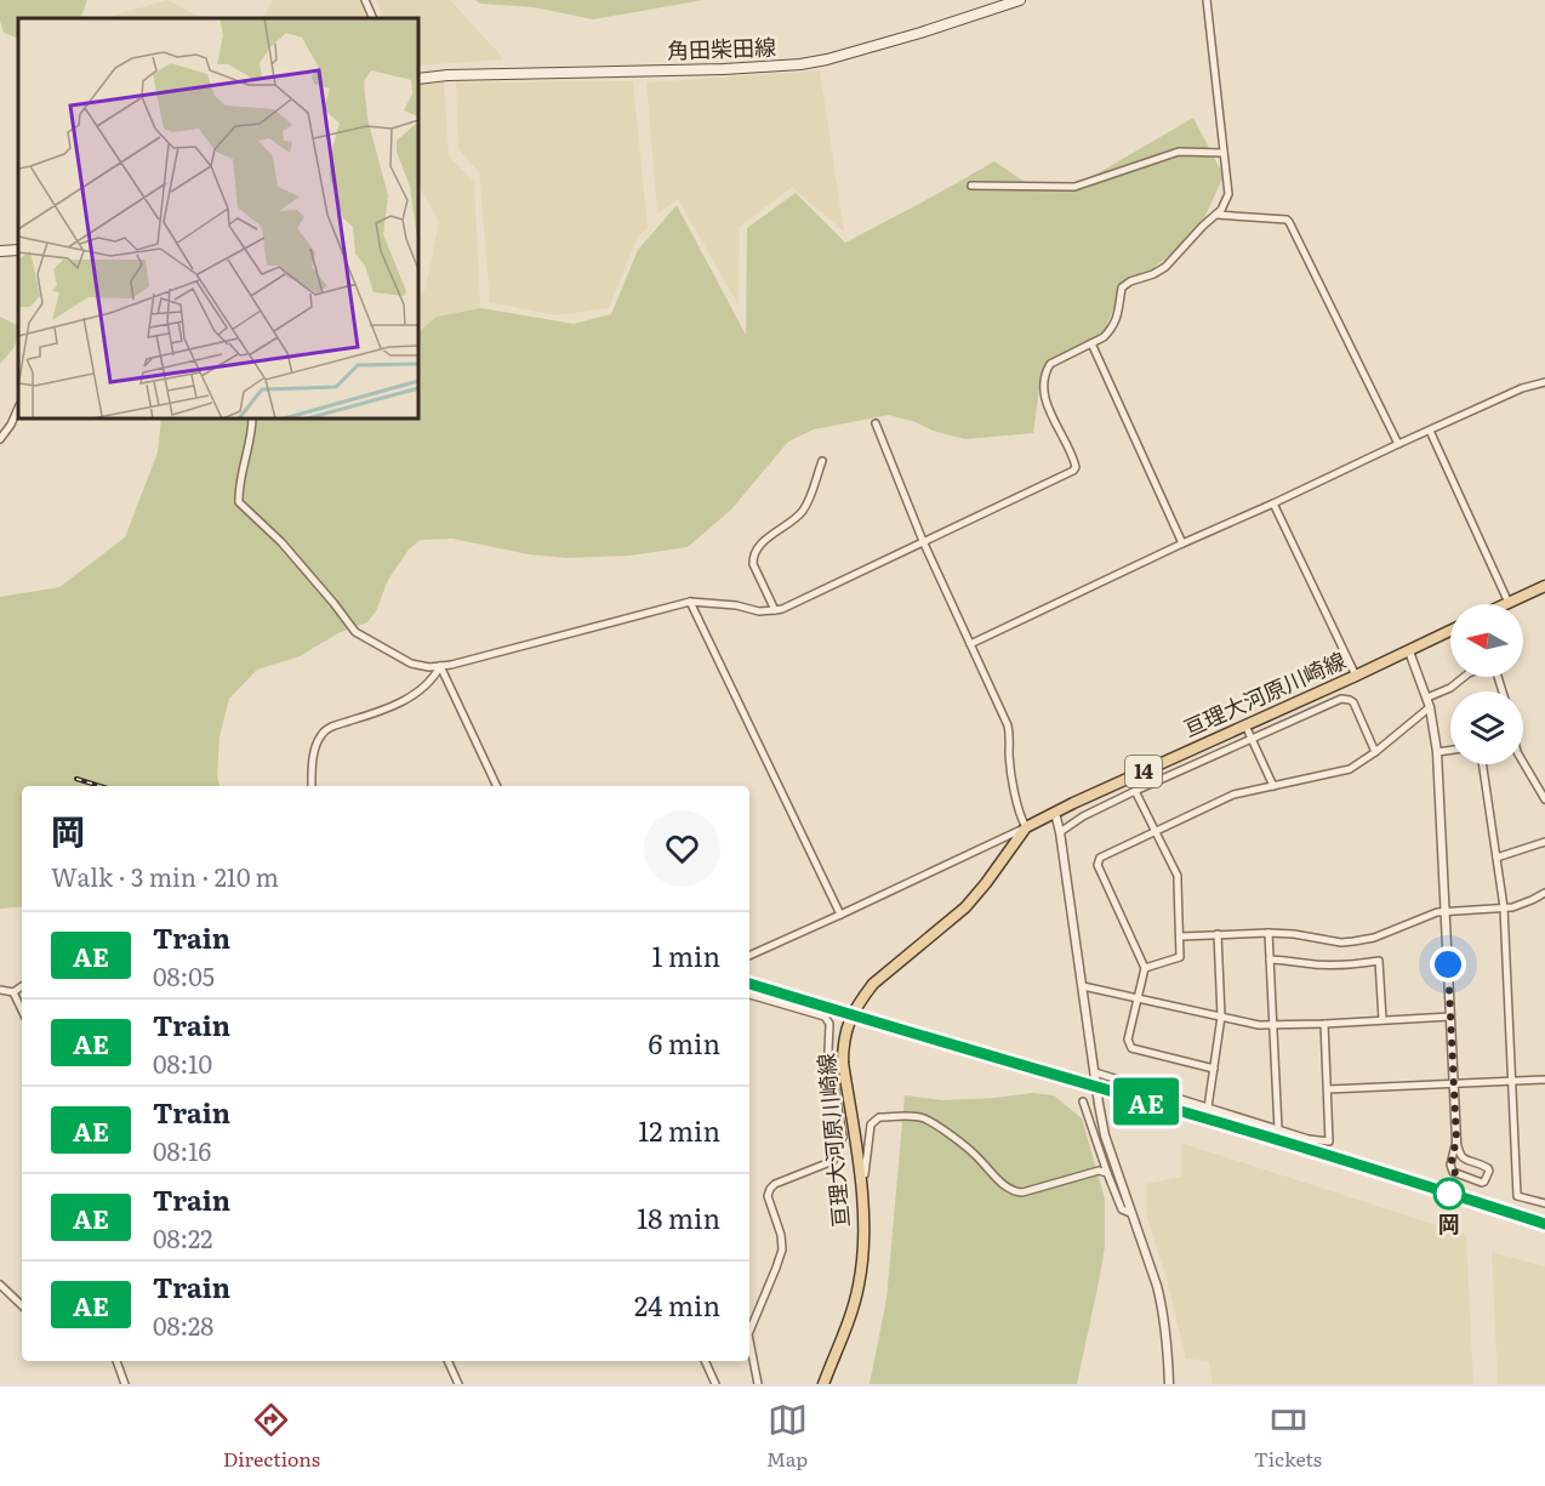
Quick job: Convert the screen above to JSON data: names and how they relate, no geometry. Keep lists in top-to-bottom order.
{
  "streets": {
    "main road": ["角田柴田線", "亘理大河原川崎線", "14"]
  },
  "places": ["岡"],
  "north": "left",
  "page": {
    "on_map": "AE",
    "heading": ["岡", "Walk · 3 min · 210 m"],
    "list": [
      {
        "mark": "AE",
        "name": "Train",
        "note": "08:05",
        "value": "1 min"
      },
      {
        "mark": "AE",
        "name": "Train",
        "note": "08:10",
        "value": "6 min"
      },
      {
        "mark": "AE",
        "name": "Train",
        "note": "08:16",
        "value": "12 min"
      },
      {
        "mark": "AE",
        "name": "Train",
        "note": "08:22",
        "value": "18 min"
      },
      {
        "mark": "AE",
        "name": "Train",
        "note": "08:28",
        "value": "24 min"
      }
    ],
    "tabs": ["Directions", "Map", "Tickets"]
  }
}
